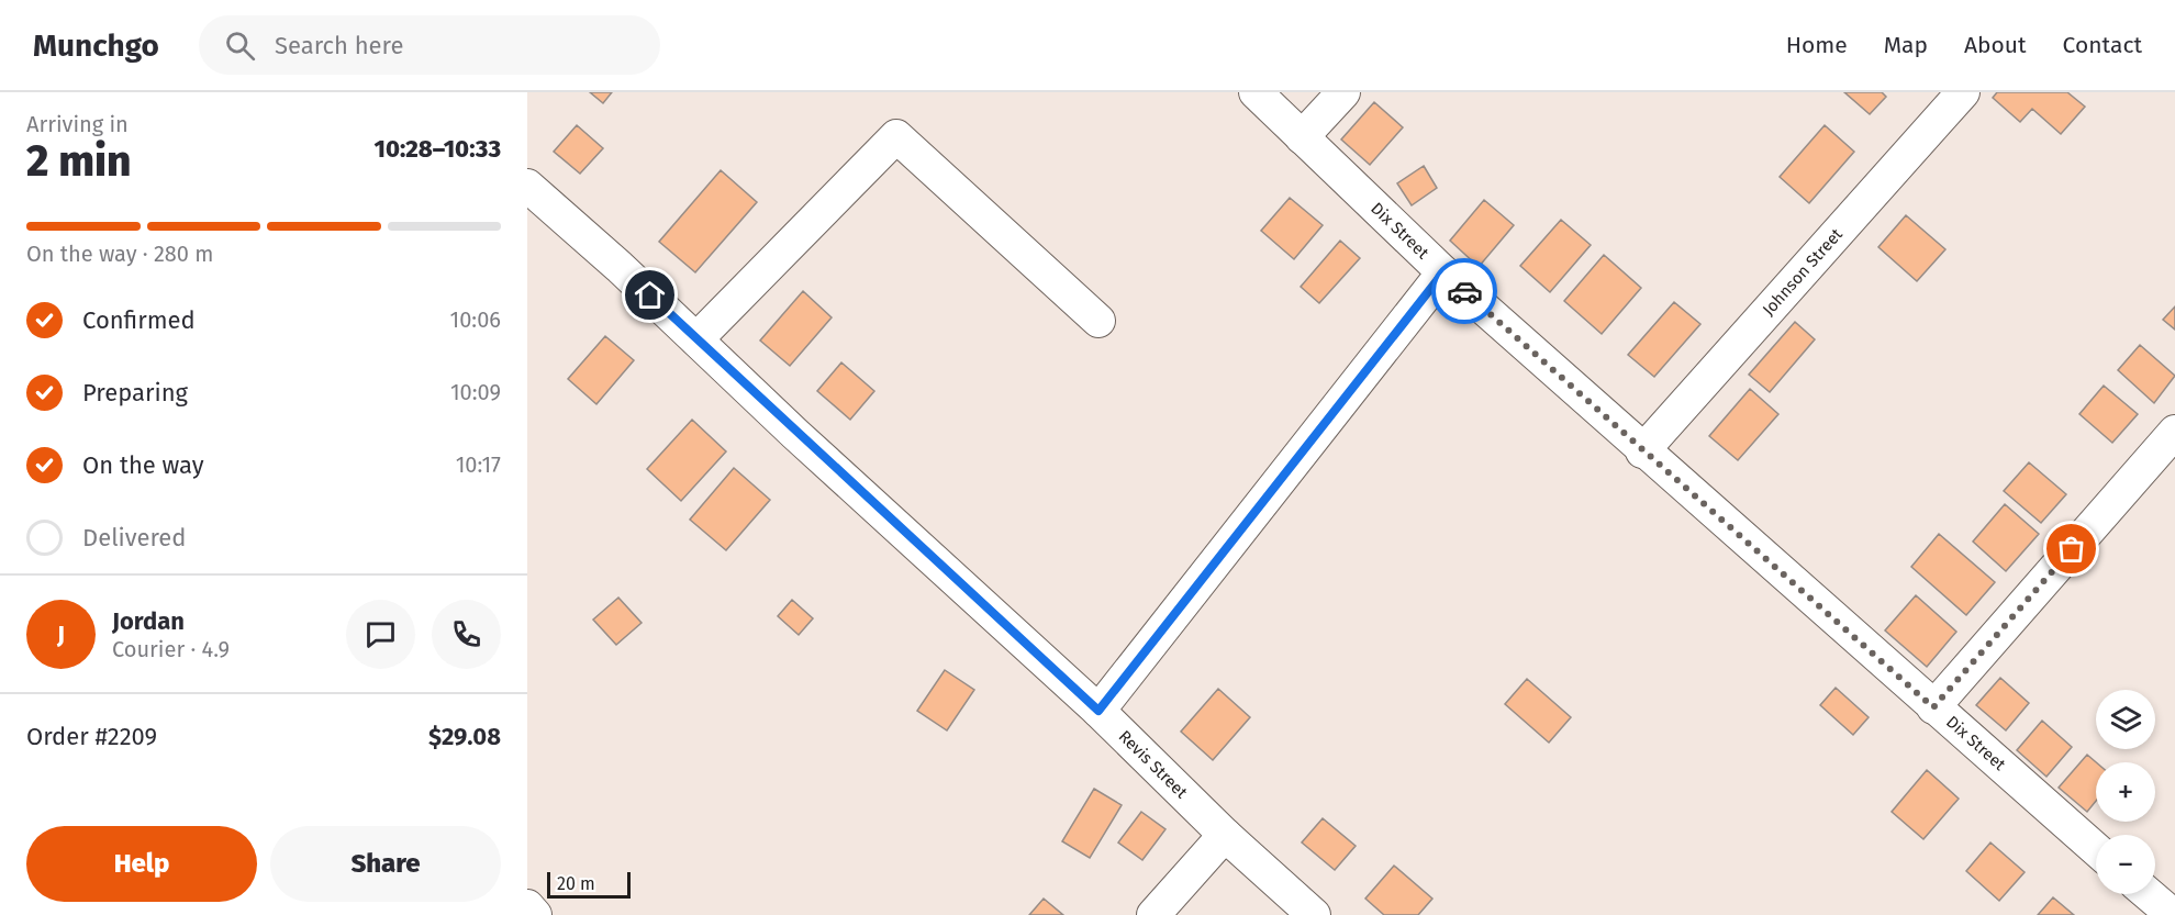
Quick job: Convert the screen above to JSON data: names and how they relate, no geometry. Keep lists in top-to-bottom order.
{
  "streets": {
    "street": ["Dix Street", "Johnson Street", "Revis Street"]
  },
  "crossings": [
    ["Dix Street", "Johnson Street"]
  ],
  "scale_bar": "20 m",
  "page": {
    "header": "Munchgo",
    "search": "Search here",
    "nav": [
      "Home",
      "Map",
      "About",
      "Contact"
    ],
    "heading": ["2 min", "Arriving in", "10:28–10:33"],
    "panel": [
      "Jordan",
      "Courier · 4.9",
      "Order #2209",
      "$29.08"
    ],
    "bar": "On the way · 280 m",
    "list": [
      ["Confirmed", "10:06"],
      ["Preparing", "10:09"],
      ["On the way", "10:17"],
      "Delivered"
    ],
    "round": "J",
    "map_buttons": ["+", "−"],
    "buttons": ["Help", "Share"],
    "scale": "20 m"
  }
}
